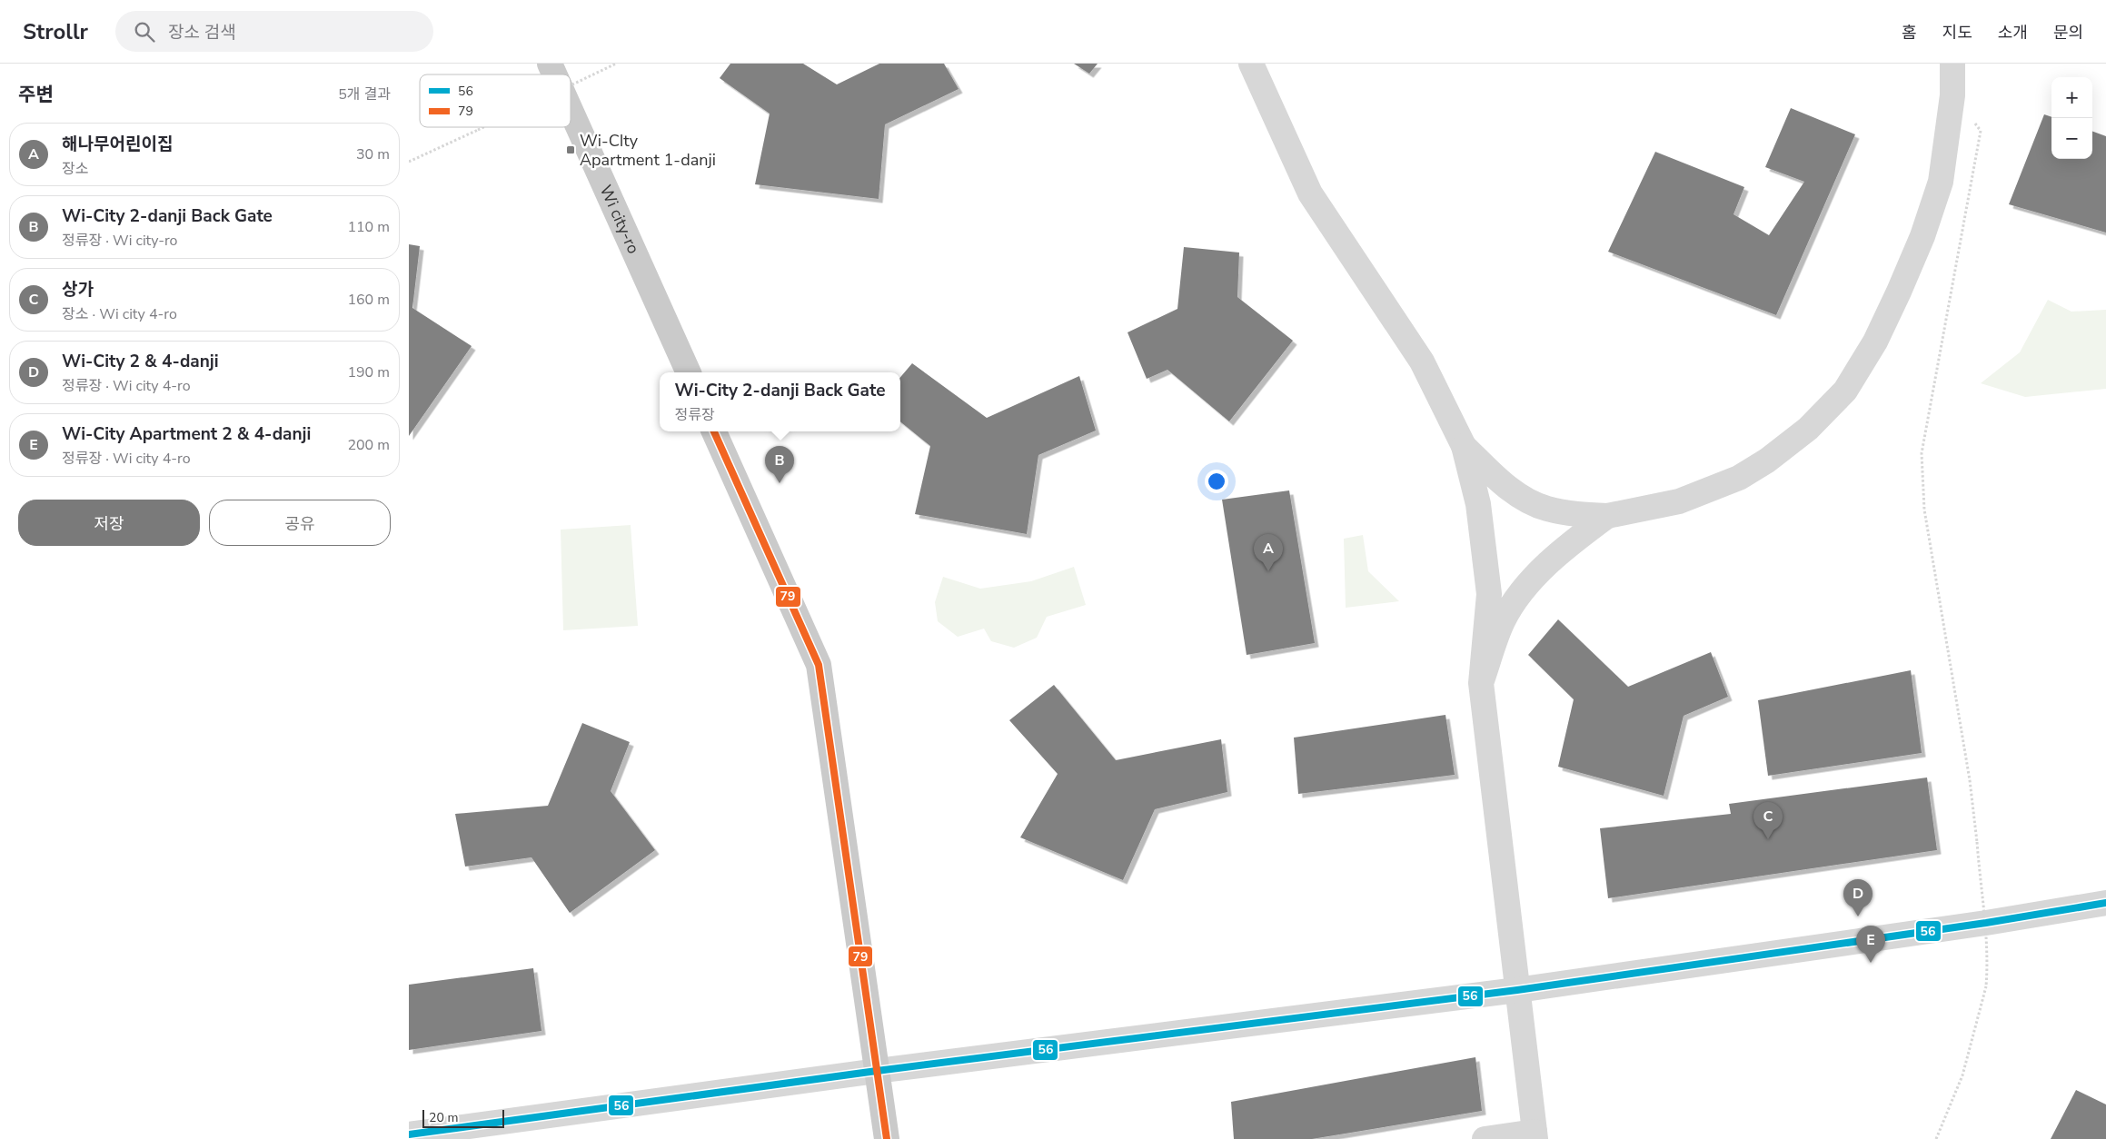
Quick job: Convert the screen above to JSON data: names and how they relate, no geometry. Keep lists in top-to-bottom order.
{
  "streets": {
    "main road": ["Wi city-ro"]
  },
  "places": {
    "transit": ["Wi-CIty Apartment 1-danji"]
  },
  "lines": ["transit line 79", "transit line 56"],
  "legend": ["56", "79"],
  "scale_bar": "20 m",
  "page": {
    "header": "Strollr",
    "search": "장소 검색",
    "nav": [
      "홈",
      "지도",
      "소개",
      "문의"
    ],
    "heading": ["주변", "5개 결과"],
    "map_buttons": ["+", "−"],
    "list": [
      {
        "mark": "A",
        "name": "해나무어린이집",
        "note": "장소",
        "value": "30 m"
      },
      {
        "mark": "B",
        "name": "Wi-City 2-danji Back Gate",
        "note": "정류장 · Wi city-ro",
        "value": "110 m"
      },
      {
        "mark": "C",
        "name": "상가",
        "note": "장소 · Wi city 4-ro",
        "value": "160 m"
      },
      {
        "mark": "D",
        "name": "Wi-City 2 & 4-danji",
        "note": "정류장 · Wi city 4-ro",
        "value": "190 m"
      },
      {
        "mark": "E",
        "name": "Wi-City Apartment 2 & 4-danji",
        "note": "정류장 · Wi city 4-ro",
        "value": "200 m"
      }
    ],
    "popup": ["Wi-City 2-danji Back Gate", "정류장"],
    "pins": [
      "B",
      "A",
      "C",
      "D",
      "E"
    ],
    "buttons": ["저장", "공유"],
    "scale": "20 m"
  }
}
